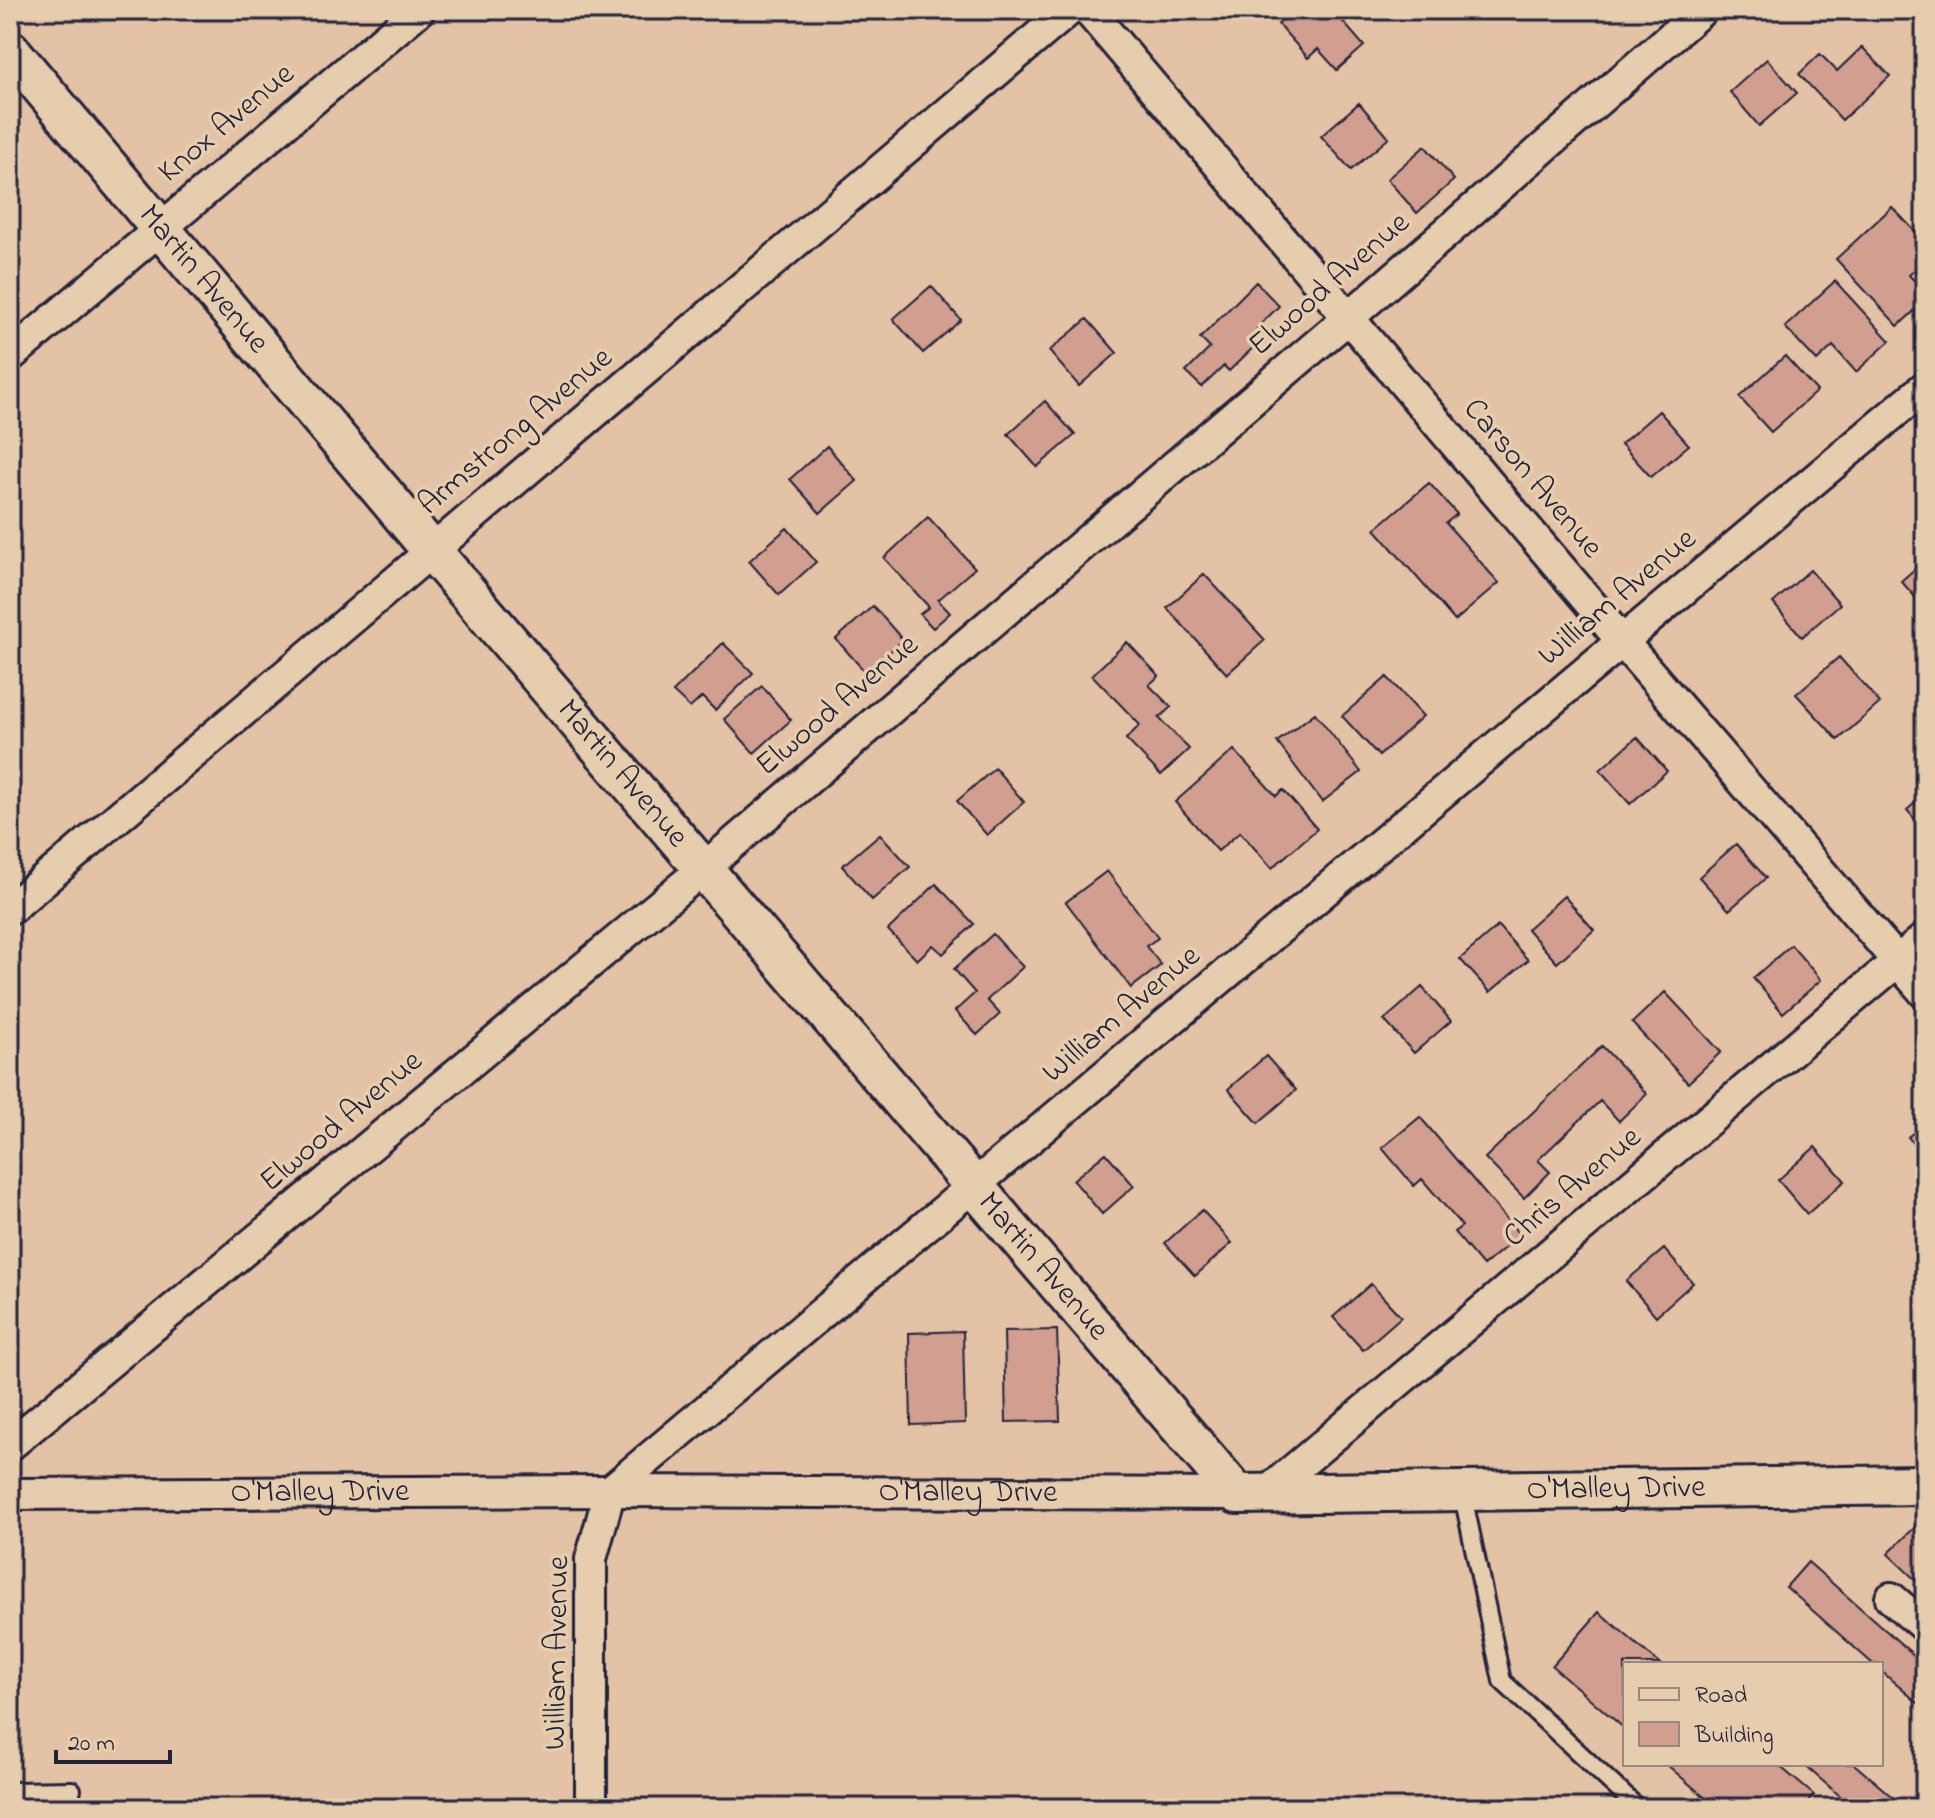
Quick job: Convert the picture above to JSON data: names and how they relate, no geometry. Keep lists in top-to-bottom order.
{
  "streets": {
    "street": [
      "Knox Avenue",
      "Martin Avenue",
      "Elwood Avenue",
      "Armstrong Avenue",
      "Carson Avenue",
      "William Avenue",
      "Chris Avenue",
      "O'Malley Drive"
    ]
  },
  "crossings": [
    ["Knox Avenue", "Martin Avenue"],
    ["Martin Avenue", "Elwood Avenue"],
    ["Martin Avenue", "Armstrong Avenue"],
    ["Martin Avenue", "William Avenue"],
    ["Martin Avenue", "Chris Avenue"],
    ["Martin Avenue", "O'Malley Drive"],
    ["Elwood Avenue", "Carson Avenue"],
    ["Carson Avenue", "William Avenue"],
    ["Carson Avenue", "Chris Avenue"],
    ["William Avenue", "O'Malley Drive"],
    ["Chris Avenue", "O'Malley Drive"]
  ],
  "legend": ["Road", "Building"],
  "scale_bar": "20 m"
}
